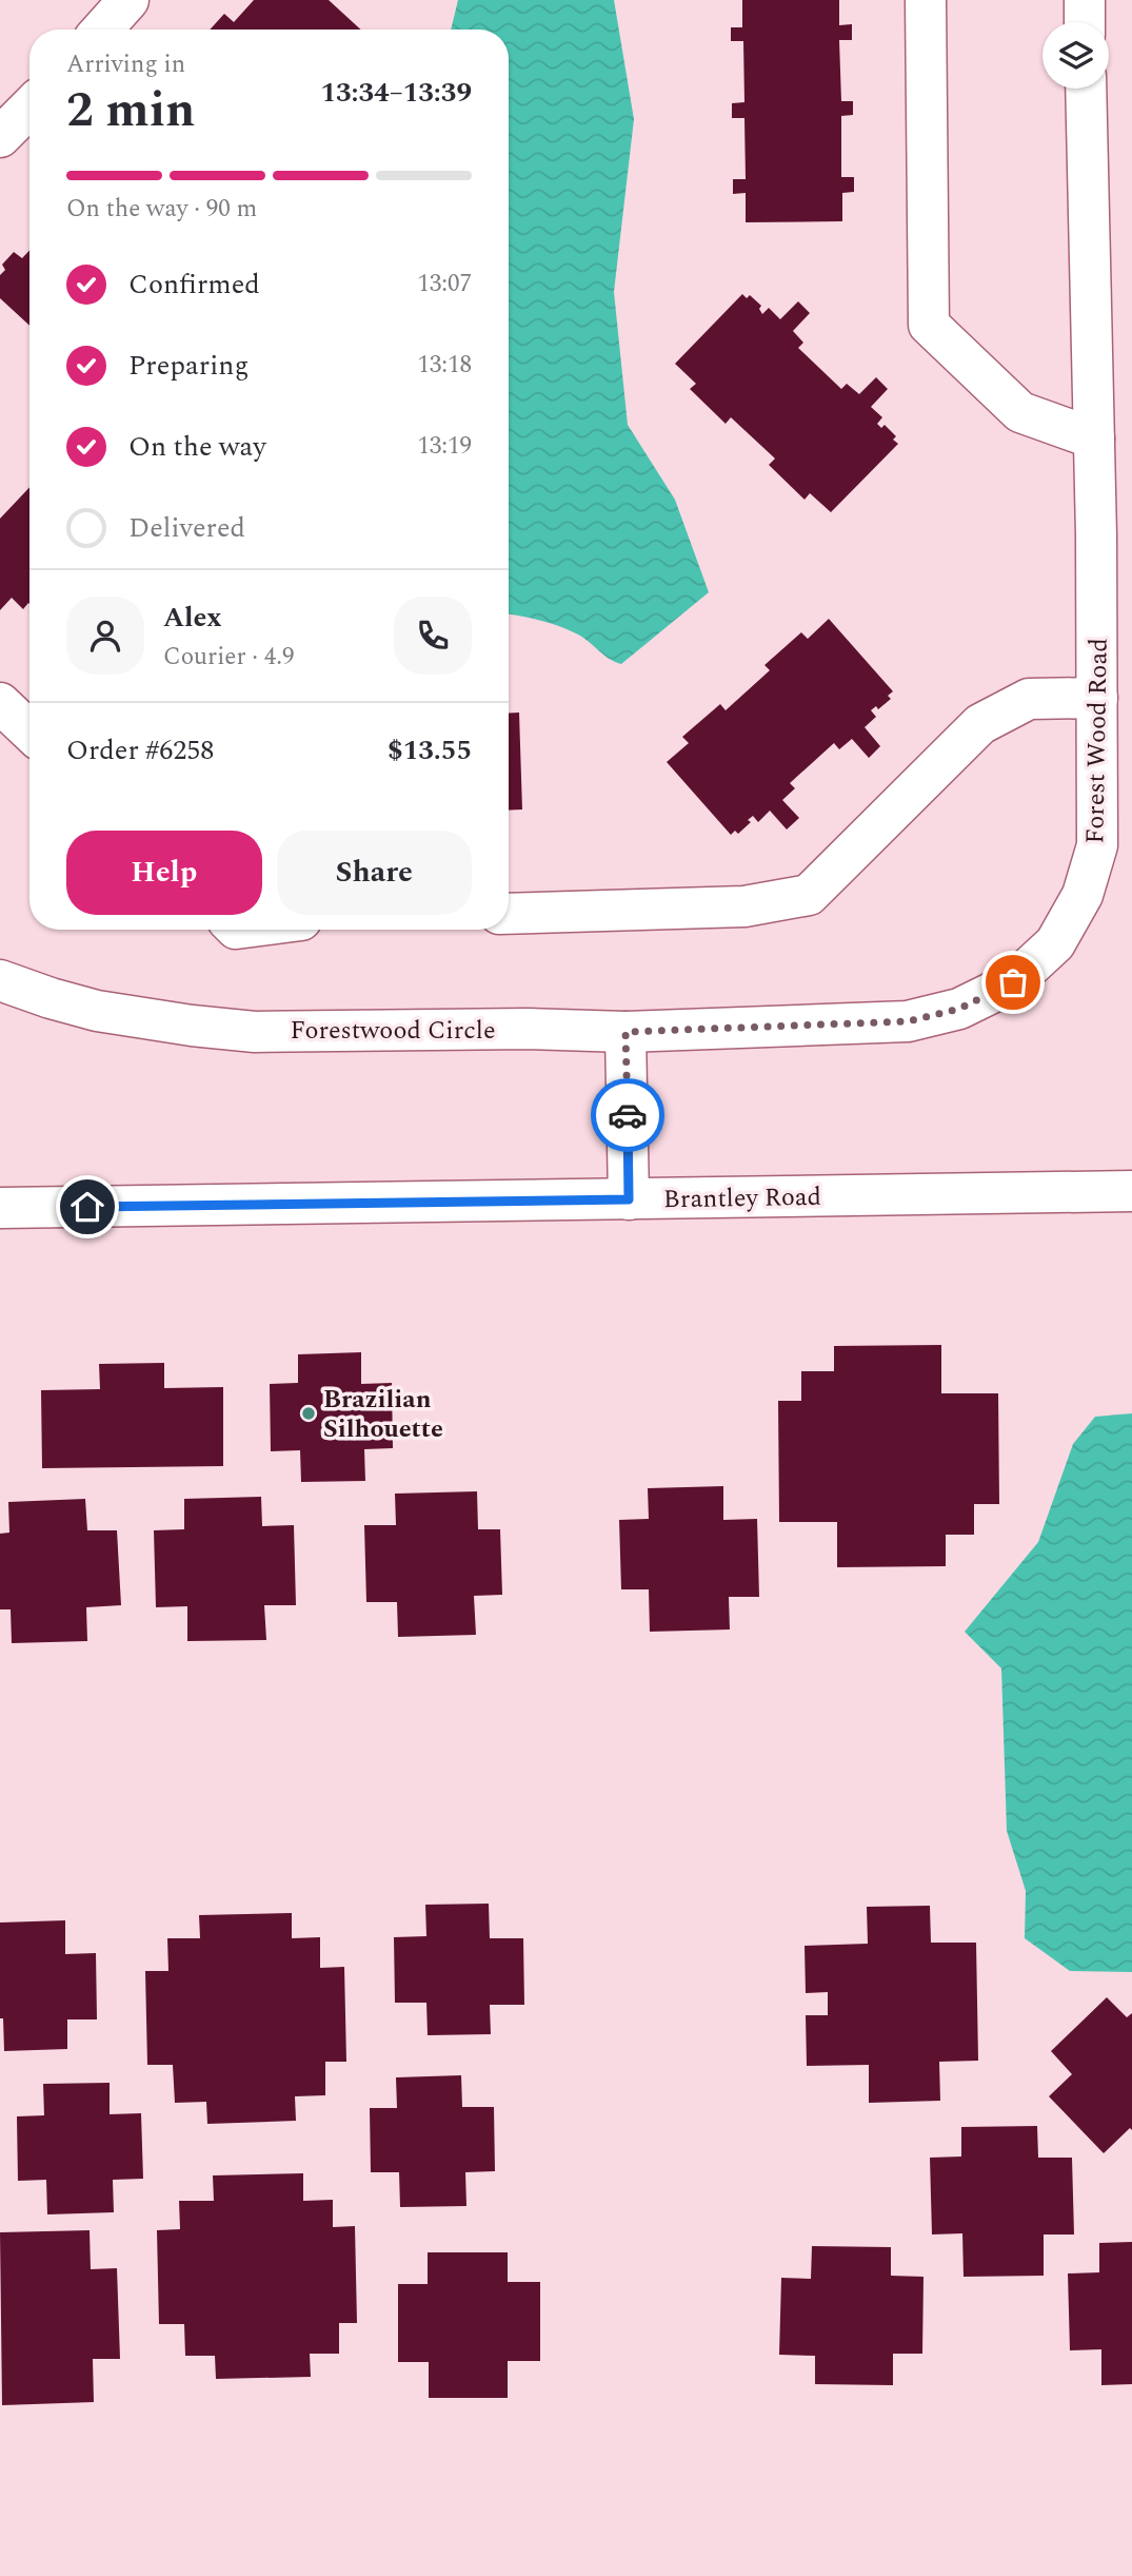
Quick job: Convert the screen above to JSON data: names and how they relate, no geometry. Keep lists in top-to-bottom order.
{
  "streets": {
    "street": ["Forest Wood Road", "Forestwood Circle", "Brantley Road"]
  },
  "crossings": [
    ["Forest Wood Road", "Forestwood Circle"]
  ],
  "places": ["Brazilian Silhouette"],
  "page": {
    "heading": ["2 min", "Arriving in", "13:34–13:39"],
    "panel": [
      "Alex",
      "Courier · 4.9",
      "Order #6258",
      "$13.55"
    ],
    "bar": "On the way · 90 m",
    "list": [
      ["Confirmed", "13:07"],
      ["Preparing", "13:18"],
      ["On the way", "13:19"],
      "Delivered"
    ],
    "buttons": ["Help", "Share"]
  }
}
